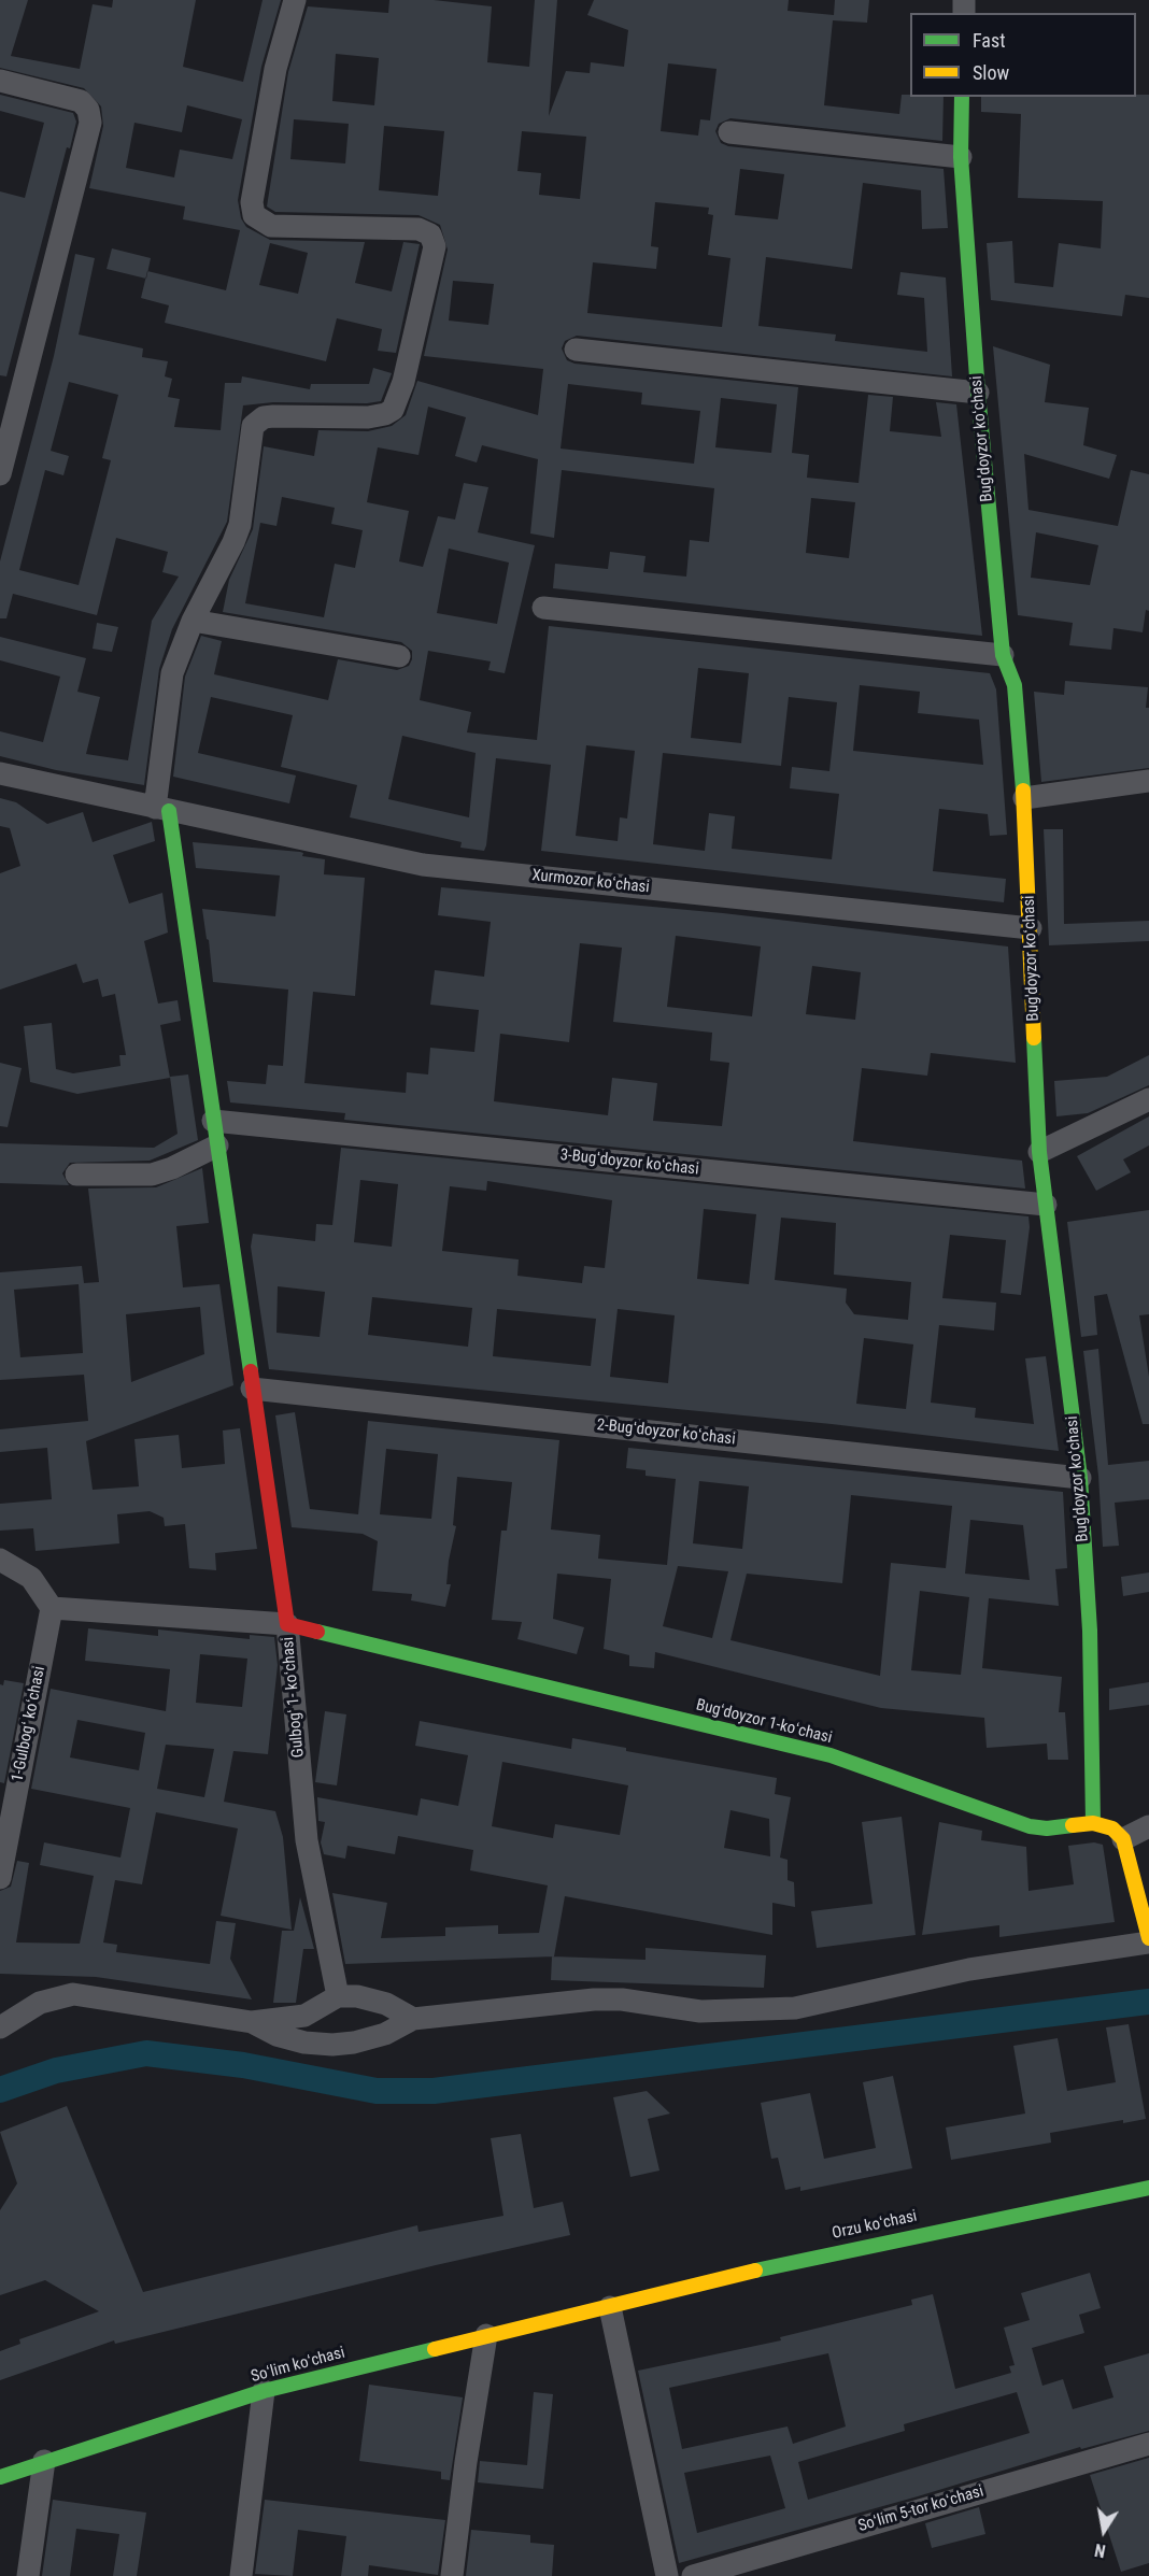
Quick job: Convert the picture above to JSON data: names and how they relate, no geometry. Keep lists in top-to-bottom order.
{
  "streets": {
    "street": [
      "Bug'doyzor koʻchasi",
      "Xurmozor koʻchasi",
      "3-Bugʻdoyzor koʻchasi",
      "2-Bugʻdoyzor koʻchasi",
      "Gulbogʻ 1- koʻchasi",
      "Bugʻdoyzor 1-koʻchasi",
      "1-Gulbogʻ koʻchasi",
      "Orzu koʻchasi",
      "Soʻlim koʻchasi",
      "Soʻlim 5-tor koʻchasi"
    ]
  },
  "crossings": [
    ["Bug'doyzor koʻchasi", "Xurmozor koʻchasi"],
    ["Bug'doyzor koʻchasi", "3-Bugʻdoyzor koʻchasi"],
    ["Bug'doyzor koʻchasi", "2-Bugʻdoyzor koʻchasi"],
    ["Bug'doyzor koʻchasi", "Bugʻdoyzor 1-koʻchasi"],
    ["Gulbogʻ 1- koʻchasi", "Bugʻdoyzor 1-koʻchasi"],
    ["Gulbogʻ 1- koʻchasi", "1-Gulbogʻ koʻchasi"],
    ["Orzu koʻchasi", "Soʻlim koʻchasi"]
  ],
  "legend": ["Fast", "Slow"],
  "north": "bottom"
}
